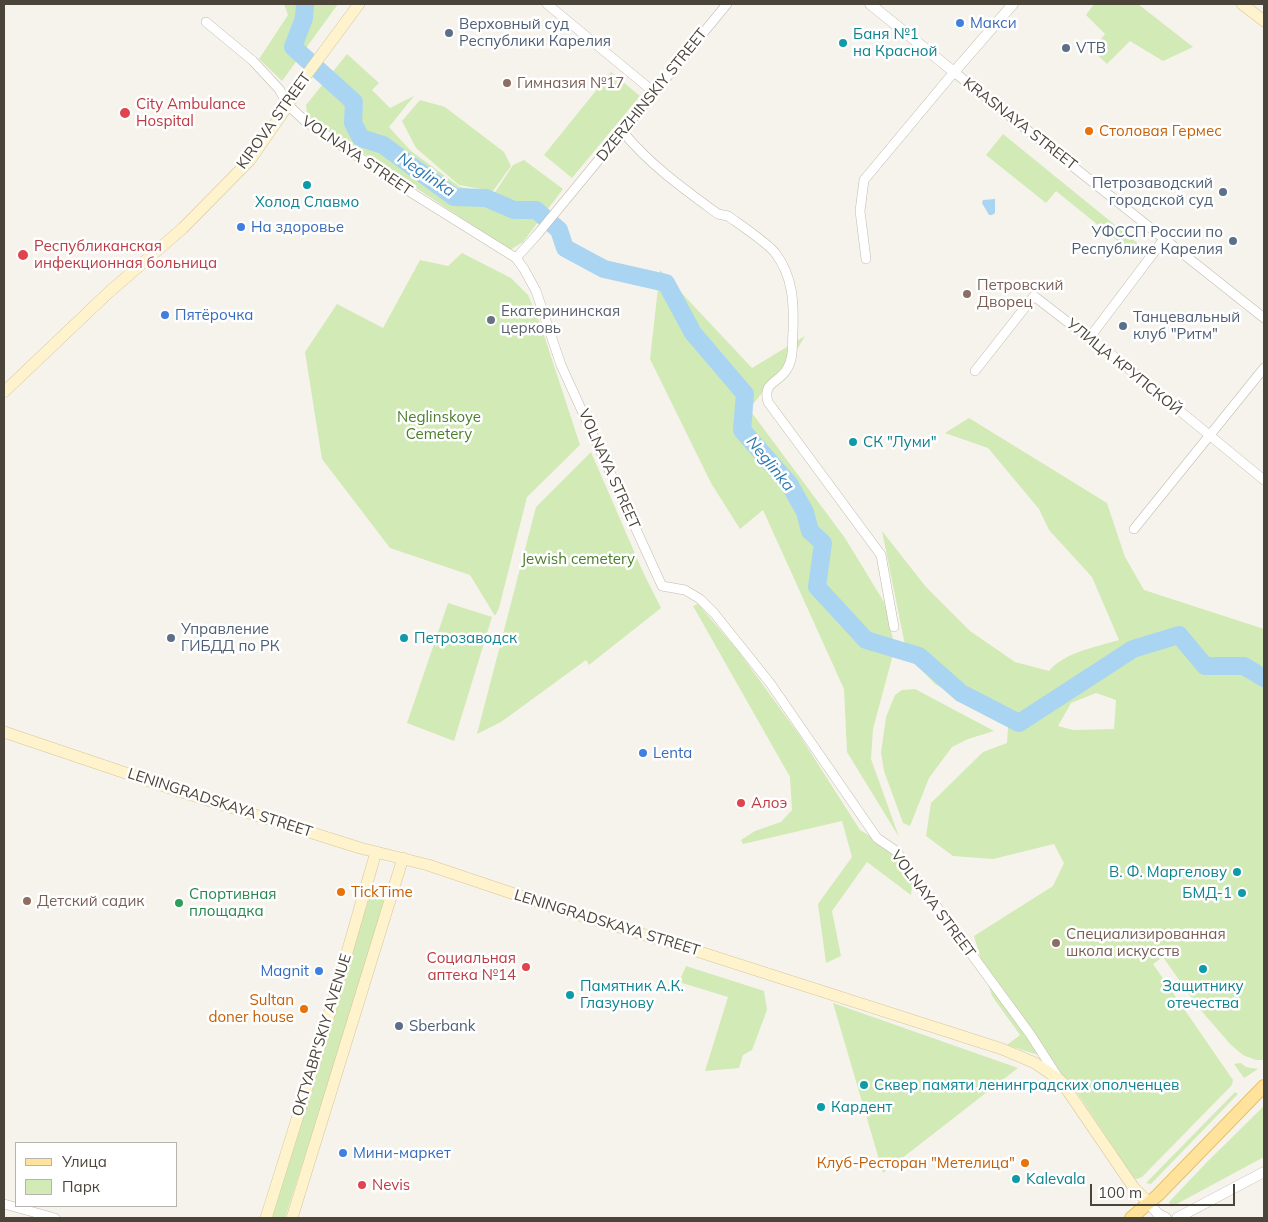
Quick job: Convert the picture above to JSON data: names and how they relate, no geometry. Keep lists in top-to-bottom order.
{
  "streets": {
    "main road": ["KIROVA STREET", "LENINGRADSKAYA STREET", "OKTYABR'SKIY AVENUE"],
    "street": [
      "DZERZHINSKIY STREET",
      "KRASNAYA STREET",
      "VOLNAYA STREET",
      "УЛИЦА КРУПСКОЙ"
    ]
  },
  "crossings": [
    ["DZERZHINSKIY STREET", "VOLNAYA STREET"],
    ["KIROVA STREET", "VOLNAYA STREET"],
    ["VOLNAYA STREET", "LENINGRADSKAYA STREET"],
    ["LENINGRADSKAYA STREET", "OKTYABR'SKIY AVENUE"]
  ],
  "water": ["Neglinka"],
  "parks": ["Neglinskoye Cemetery", "Jewish cemetery"],
  "places": [
    "Макси",
    "Верховный суд Республики Карелия",
    "Баня №1 на Красной",
    "VTB",
    "Гимназия №17",
    "City Ambulance Hospital",
    "Столовая Гермес",
    "Холод Славмо",
    "Петрозаводский городской суд",
    "На здоровье",
    "УФССП России по Республике Карелия",
    "Республиканская инфекционная больница",
    "Петровский Дворец",
    "Пятёрочка",
    "Екатерининская церковь",
    "Танцевальный клуб \"Ритм\"",
    "СК \"Луми\"",
    "Управление ГИБДД по РК",
    "Петрозаводск",
    "Lenta",
    "Алоэ",
    "В. Ф. Маргелову",
    "TickTime",
    "БМД-1",
    "Детский садик",
    "Спортивная площадка",
    "Специализированная школа искусств",
    "Социальная аптека №14",
    "Защитнику отечества",
    "Magnit",
    "Памятник А.К. Глазунову",
    "Sultan doner house",
    "Sberbank",
    "Сквер памяти ленинградских ополченцев",
    "Кардент",
    "Мини-маркет",
    "Клуб-Ресторан \"Метелица\"",
    "Kalevala",
    "Nevis"
  ],
  "legend": ["Улица", "Парк"],
  "scale_bar": "100 m"
}
